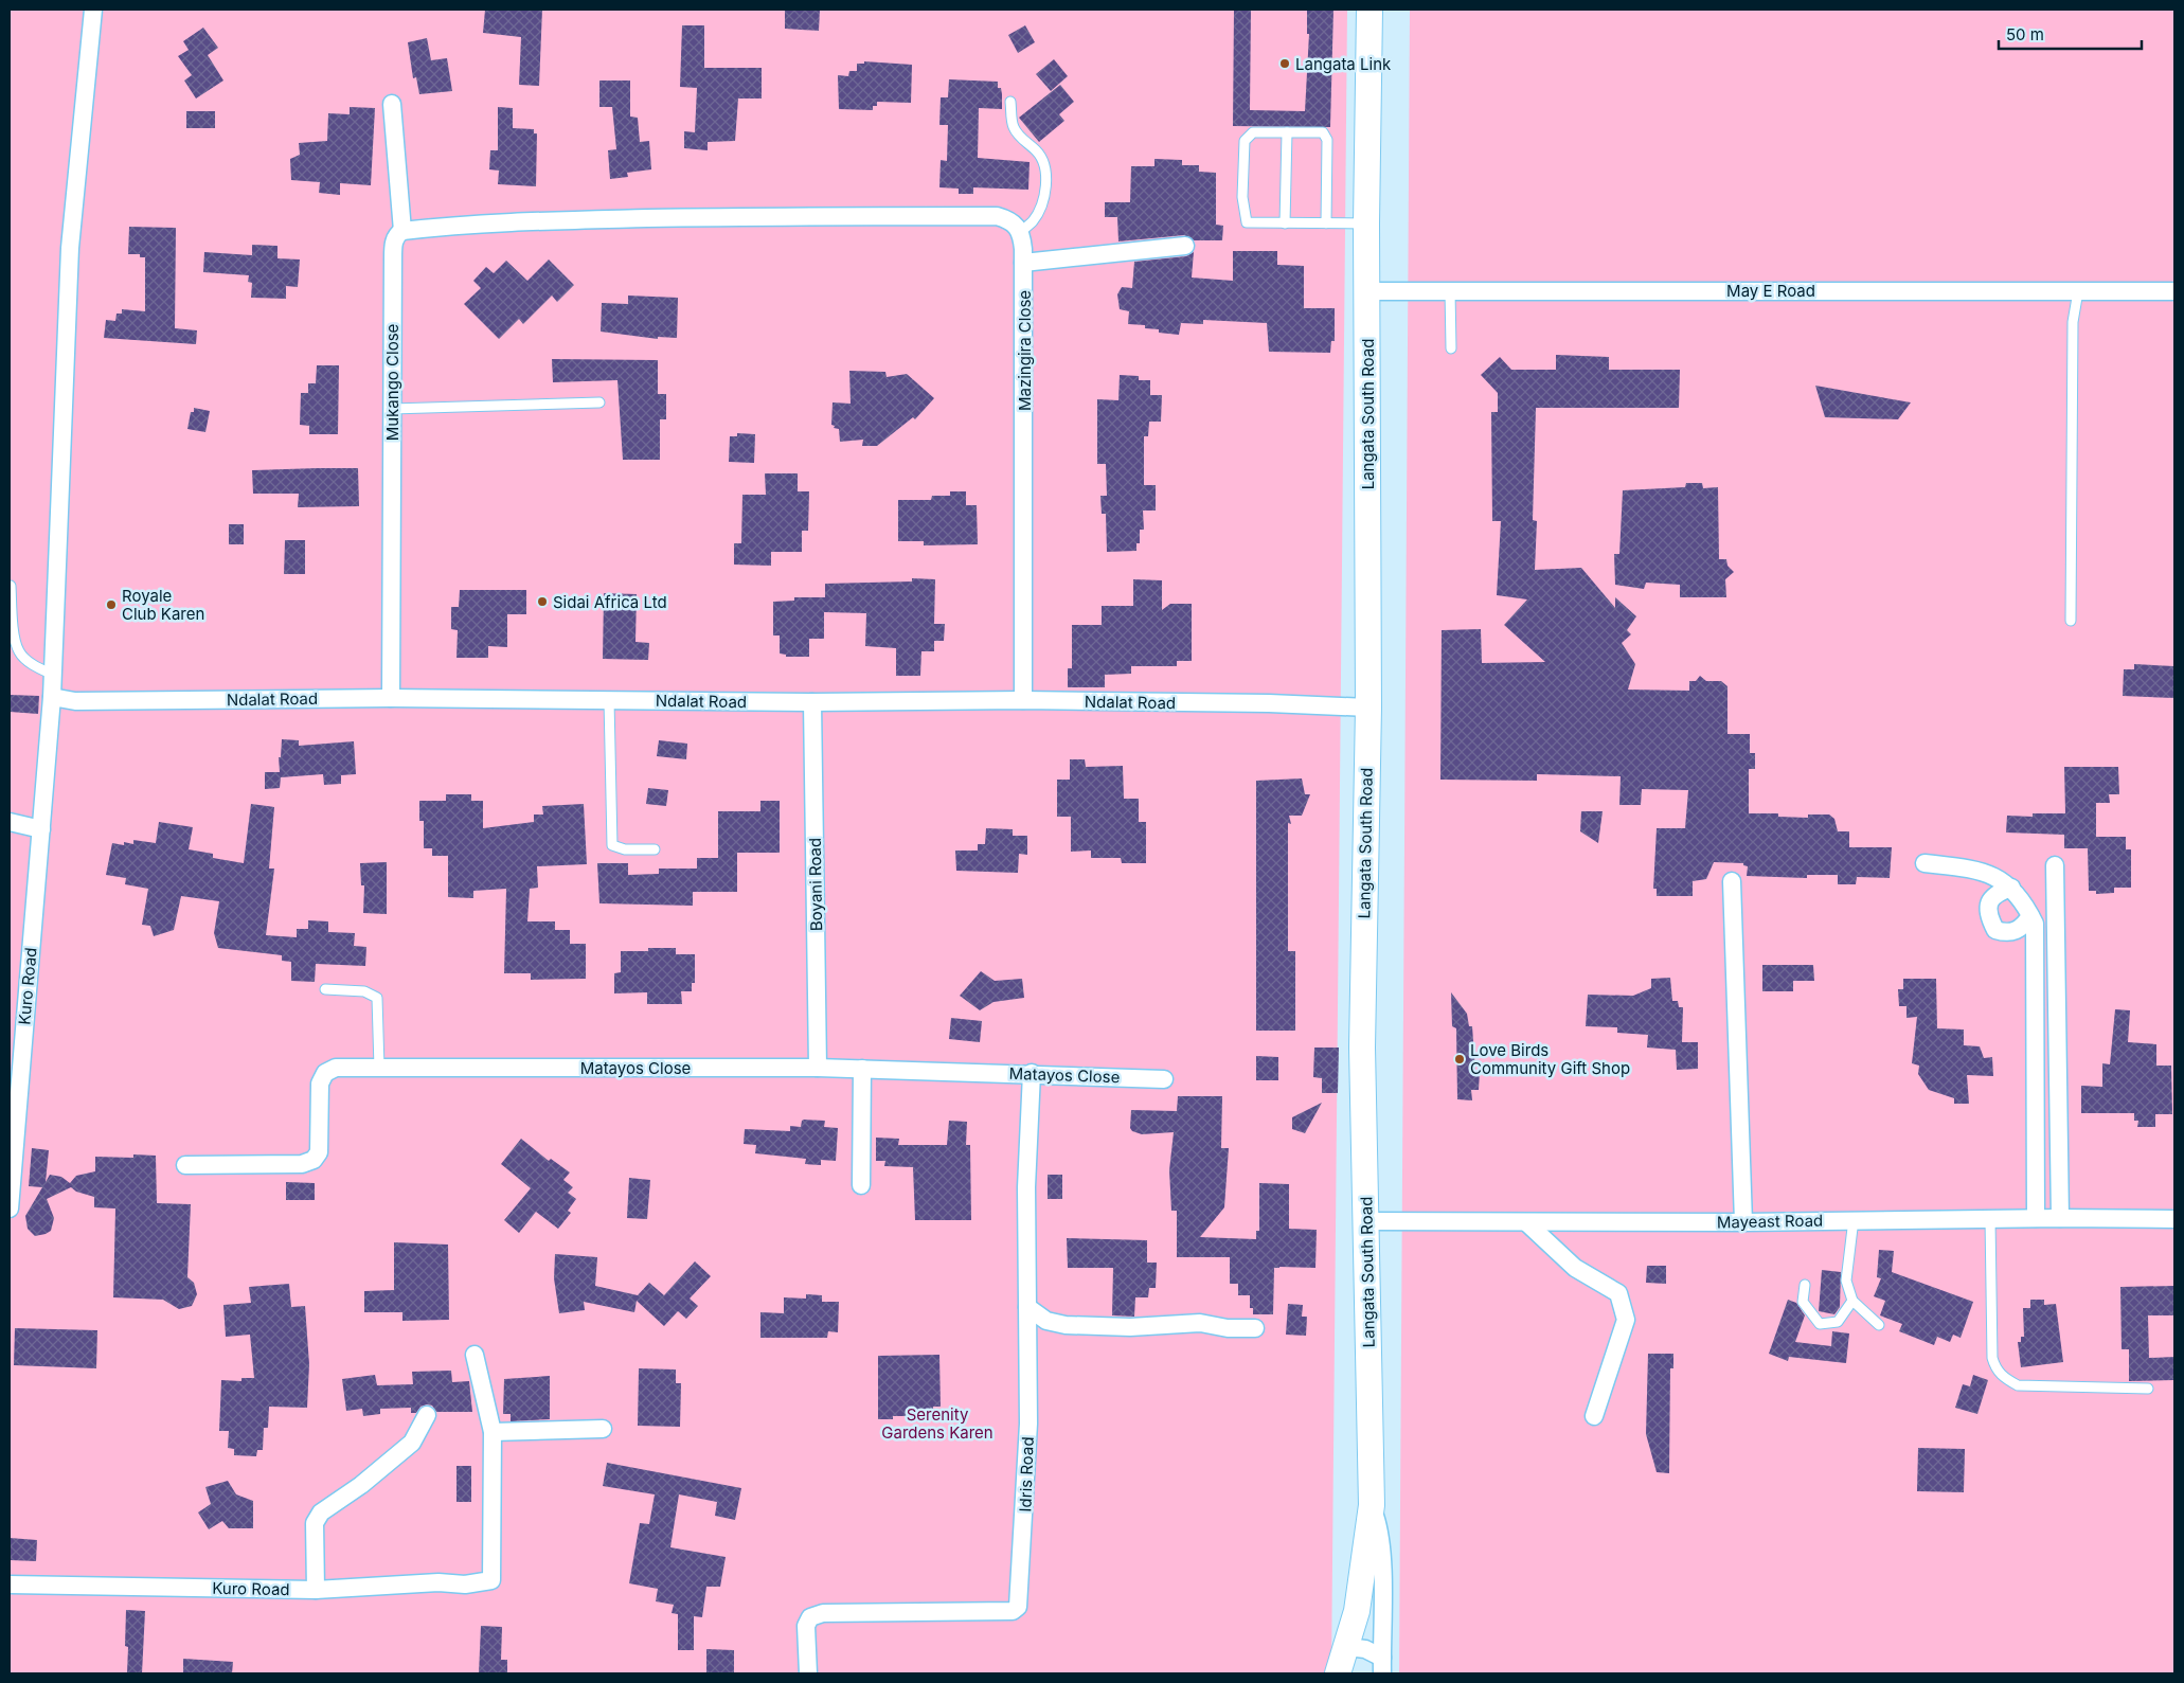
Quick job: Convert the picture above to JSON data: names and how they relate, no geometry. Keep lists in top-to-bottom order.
{
  "streets": {
    "street": [
      "May E Road",
      "Mazingira Close",
      "Mukango Close",
      "Langata South Road",
      "Ndalat Road",
      "Boyani Road",
      "Kuro Road",
      "Matayos Close",
      "Mayeast Road",
      "Idris Road"
    ]
  },
  "crossings": [
    ["May E Road", "Langata South Road"],
    ["Mazingira Close", "Ndalat Road"],
    ["Mukango Close", "Ndalat Road"],
    ["Langata South Road", "Ndalat Road"],
    ["Langata South Road", "Mayeast Road"],
    ["Ndalat Road", "Boyani Road"],
    ["Ndalat Road", "Kuro Road"],
    ["Boyani Road", "Matayos Close"],
    ["Matayos Close", "Idris Road"]
  ],
  "parks": ["Serenity Gardens Karen"],
  "places": [
    "Langata Link",
    "Sidai Africa Ltd",
    "Royale Club Karen",
    "Love Birds Community Gift Shop"
  ],
  "scale_bar": "50 m"
}
